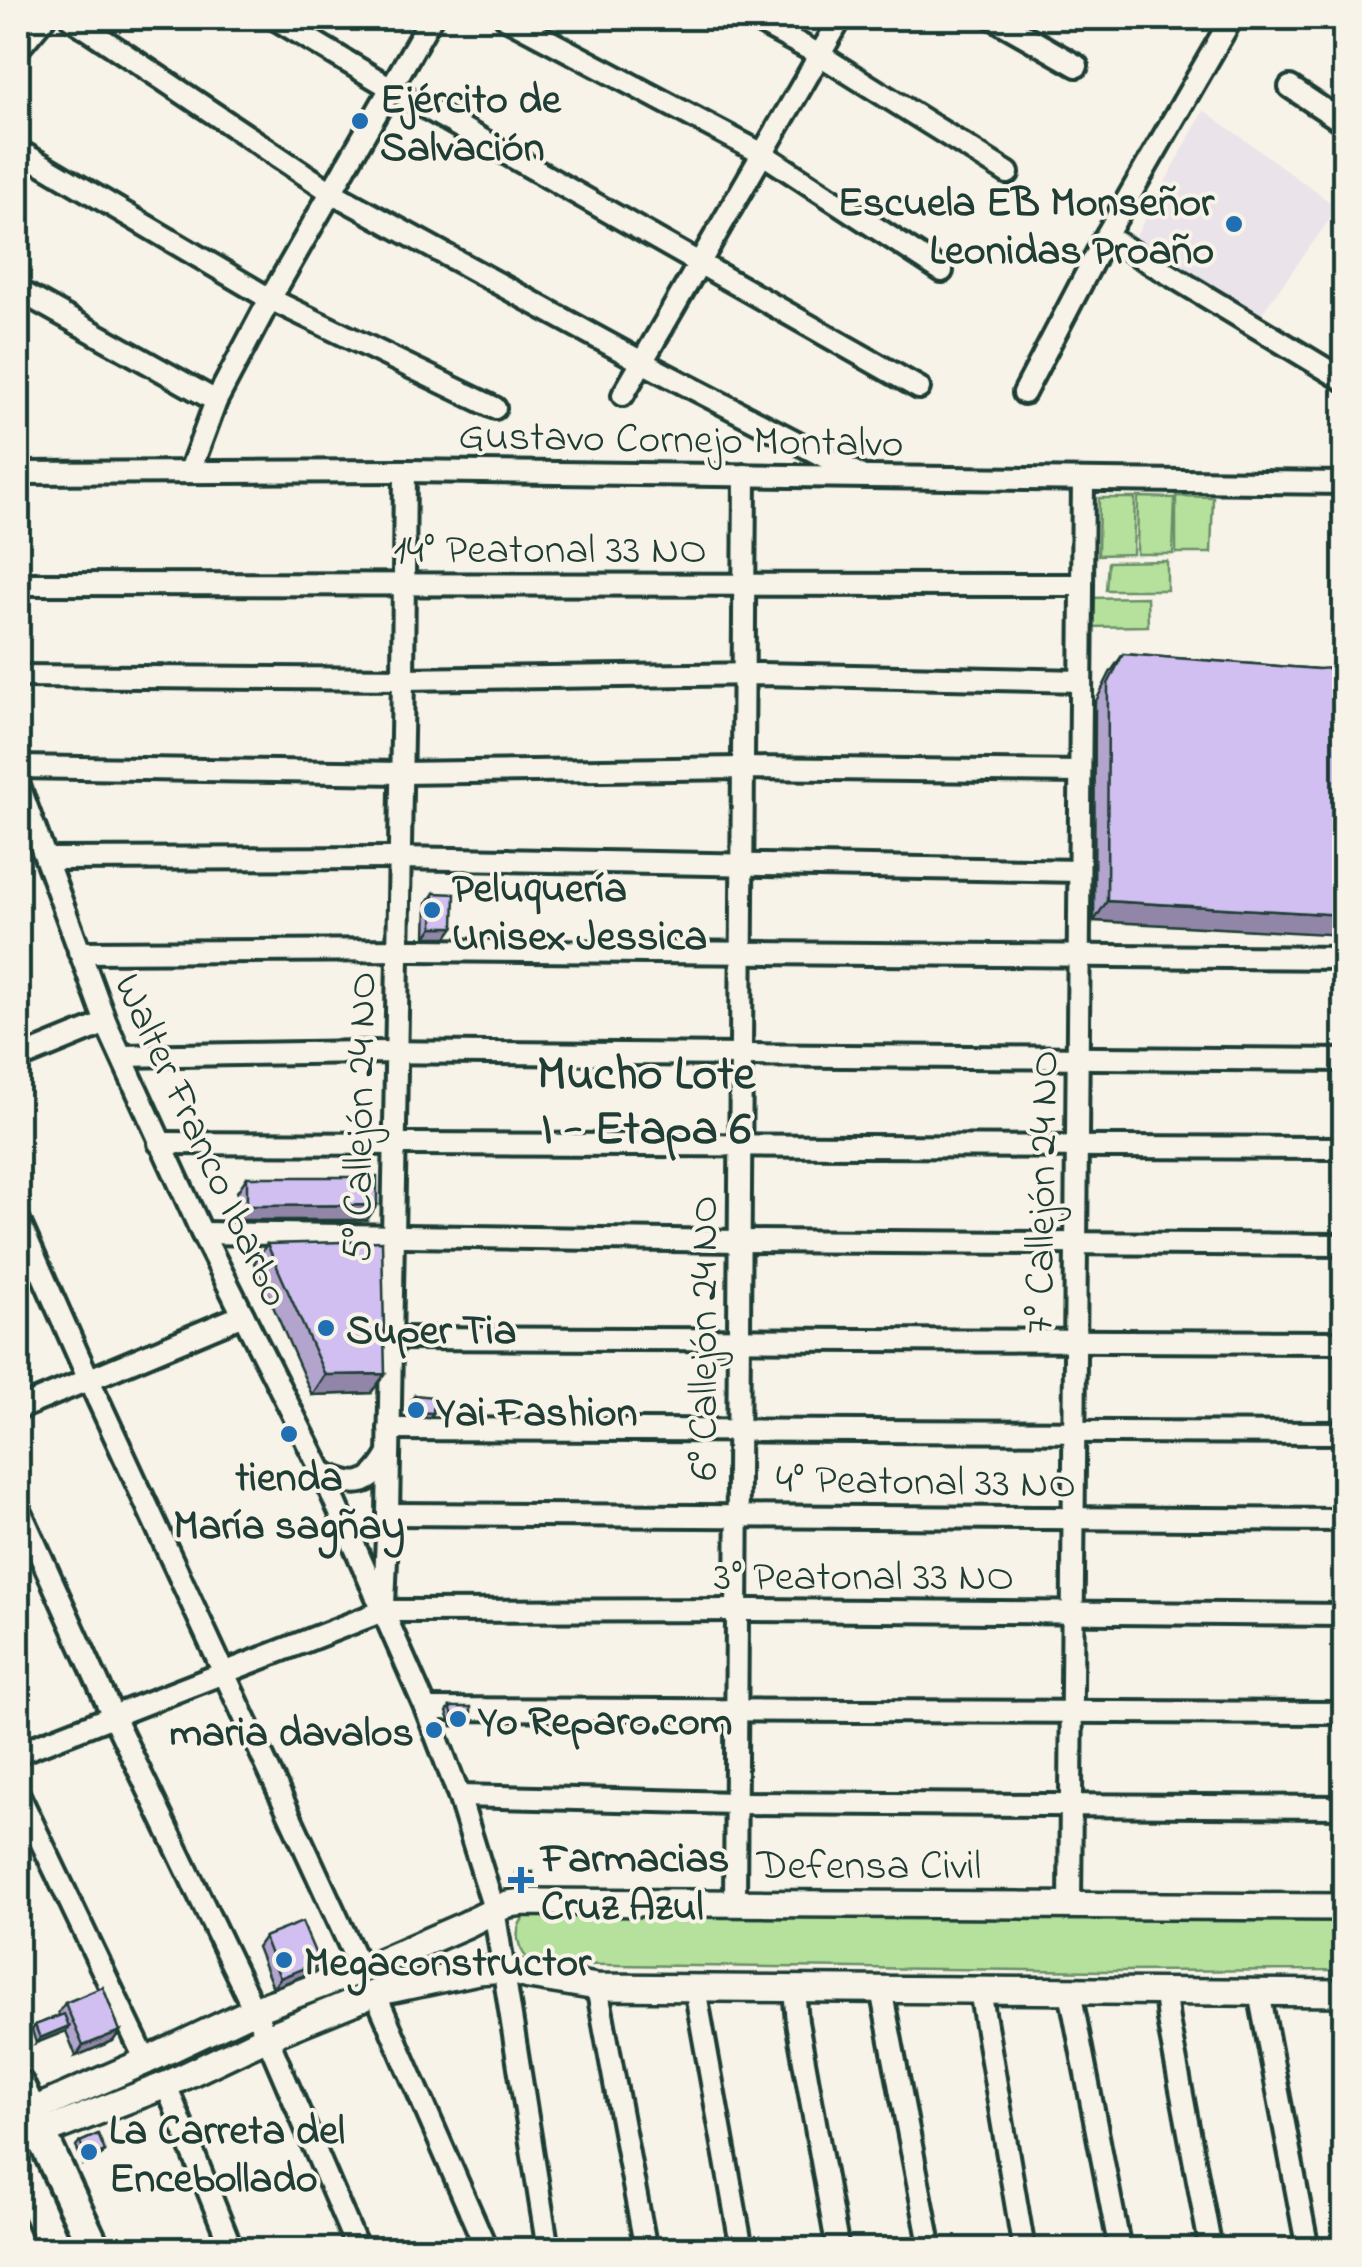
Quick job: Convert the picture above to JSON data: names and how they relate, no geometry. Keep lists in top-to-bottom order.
{
  "streets": {
    "street": [
      "Gustavo Cornejo Montalvo",
      "14° Peatonal 33 NO",
      "5° Callejón 24 NO",
      "Walter Franco Ibarbo",
      "7° Callejón 24 NO",
      "6° Callejón 24 NO",
      "4° Peatonal 33 NO",
      "3° Peatonal 33 NO",
      "Defensa Civil"
    ]
  },
  "crossings": [
    ["Gustavo Cornejo Montalvo", "5° Callejón 24 NO"],
    ["Gustavo Cornejo Montalvo", "7° Callejón 24 NO"],
    ["Gustavo Cornejo Montalvo", "6° Callejón 24 NO"],
    ["14° Peatonal 33 NO", "5° Callejón 24 NO"],
    ["14° Peatonal 33 NO", "7° Callejón 24 NO"],
    ["14° Peatonal 33 NO", "6° Callejón 24 NO"],
    ["5° Callejón 24 NO", "Walter Franco Ibarbo"],
    ["5° Callejón 24 NO", "4° Peatonal 33 NO"],
    ["5° Callejón 24 NO", "3° Peatonal 33 NO"],
    ["Walter Franco Ibarbo", "3° Peatonal 33 NO"],
    ["Walter Franco Ibarbo", "Defensa Civil"],
    ["7° Callejón 24 NO", "4° Peatonal 33 NO"],
    ["7° Callejón 24 NO", "3° Peatonal 33 NO"],
    ["7° Callejón 24 NO", "Defensa Civil"],
    ["6° Callejón 24 NO", "4° Peatonal 33 NO"],
    ["6° Callejón 24 NO", "3° Peatonal 33 NO"],
    ["6° Callejón 24 NO", "Defensa Civil"]
  ],
  "districts": ["Mucho Lote I - Etapa 6"],
  "places": {
    "other": [
      "Ejército de Salvación",
      "Escuela EB Monseñor Leonidas Proaño",
      "Peluquería Unisex Jessica",
      "Super Tia",
      "Yai Fashion",
      "tienda María sagñay",
      "Yo Reparo.com",
      "maria davalos",
      "Megaconstructor",
      "La Carreta del Encebollado"
    ],
    "health": ["Farmacias Cruz Azul"]
  }
}
